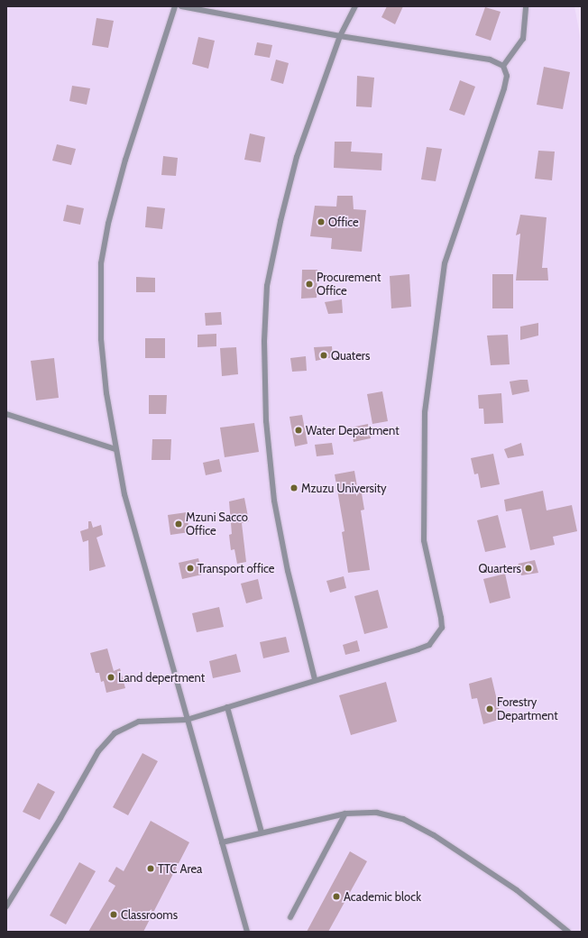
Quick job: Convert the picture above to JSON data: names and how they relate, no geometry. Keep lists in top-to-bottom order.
{
  "places": [
    "Office",
    "Procurement Office",
    "Quaters",
    "Water Department",
    "Mzuzu University",
    "Mzuni Sacco Office",
    "Transport office",
    "Quarters",
    "Land depertment",
    "Forestry Department",
    "TTC Area",
    "Academic block",
    "Classrooms"
  ]
}
